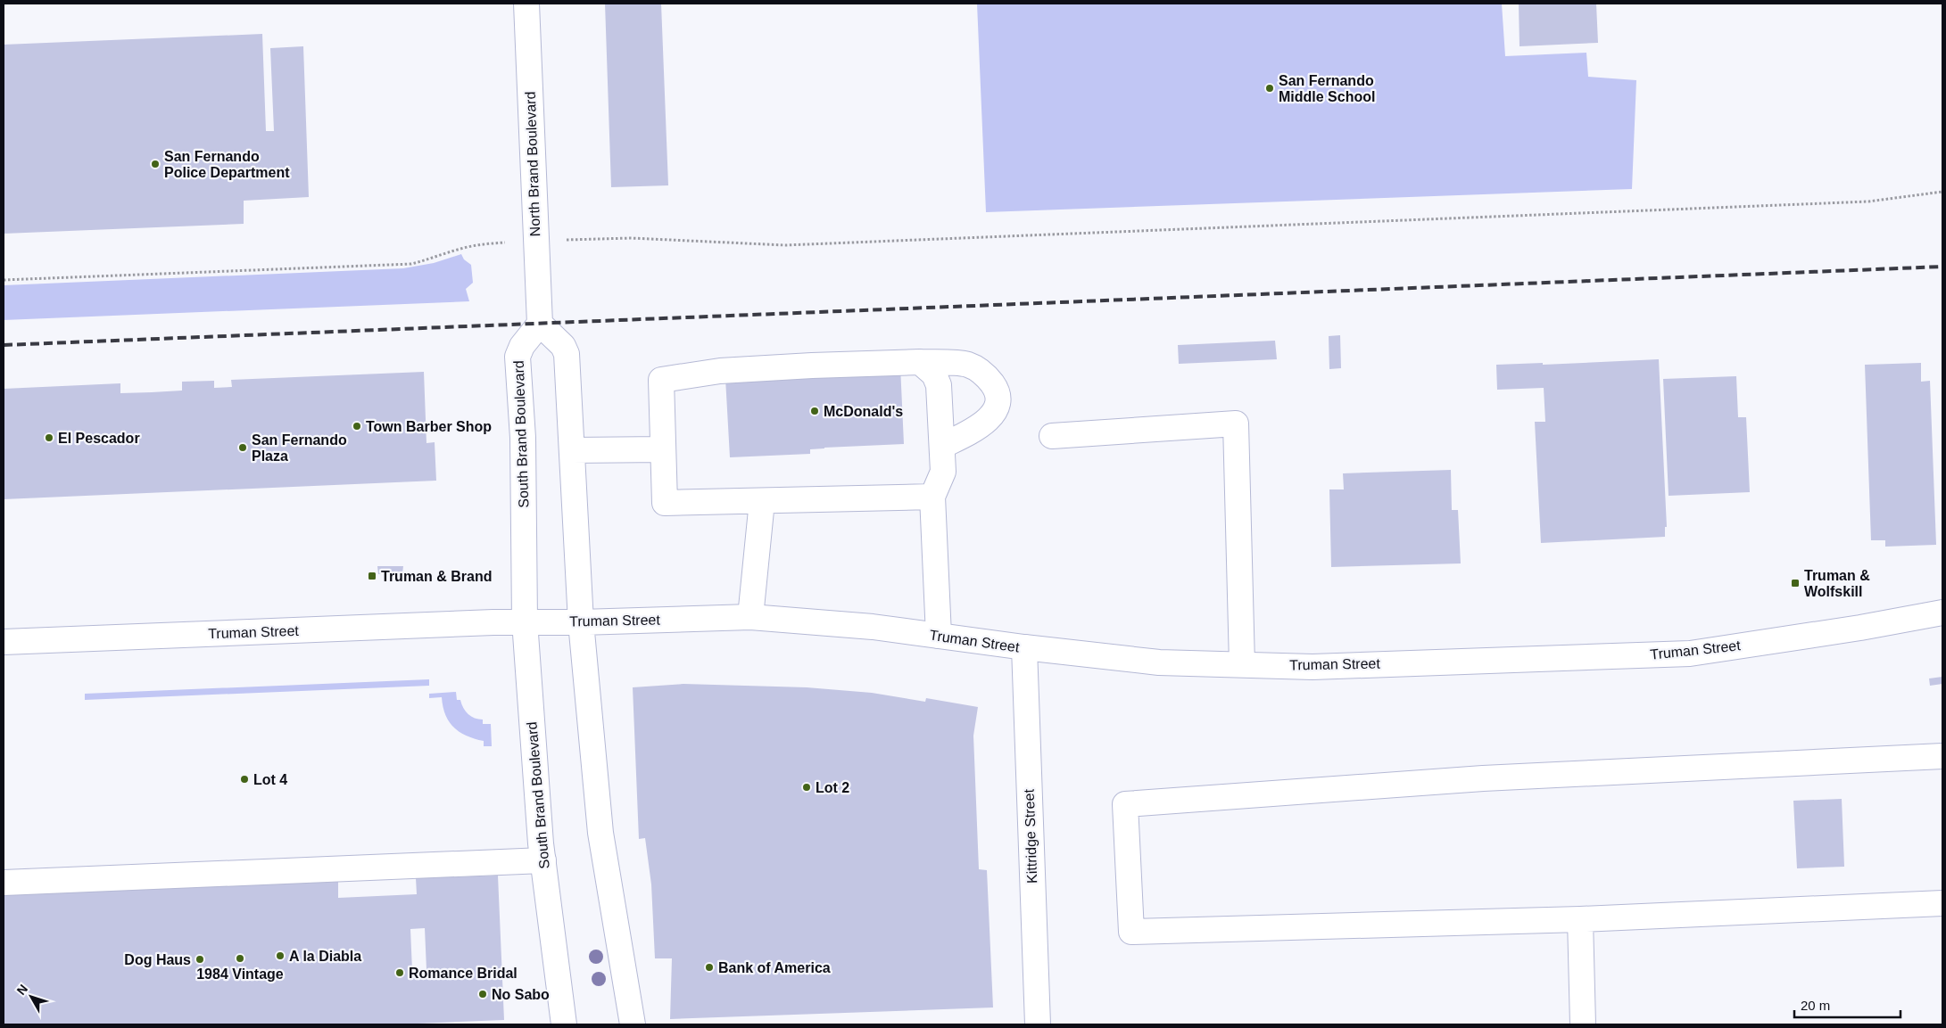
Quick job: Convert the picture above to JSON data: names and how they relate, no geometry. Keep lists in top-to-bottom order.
{
  "streets": {
    "main road": [
      "North Brand Boulevard",
      "South Brand Boulevard",
      "Truman Street",
      "Kittridge Street"
    ]
  },
  "crossings": [
    ["North Brand Boulevard", "South Brand Boulevard"],
    ["South Brand Boulevard", "Truman Street"],
    ["Truman Street", "Kittridge Street"]
  ],
  "places": {
    "other": [
      "San Fernando Middle School",
      "San Fernando Police Department",
      "McDonald's",
      "Town Barber Shop",
      "El Pescador",
      "San Fernando Plaza",
      "Lot 4",
      "Lot 2",
      "A la Diabla",
      "1984 Vintage",
      "Dog Haus",
      "Bank of America",
      "Romance Bridal",
      "No Sabo"
    ],
    "transit": ["Truman & Brand", "Truman & Wolfskill"]
  },
  "scale_bar": "20 m",
  "north": "top left"
}
